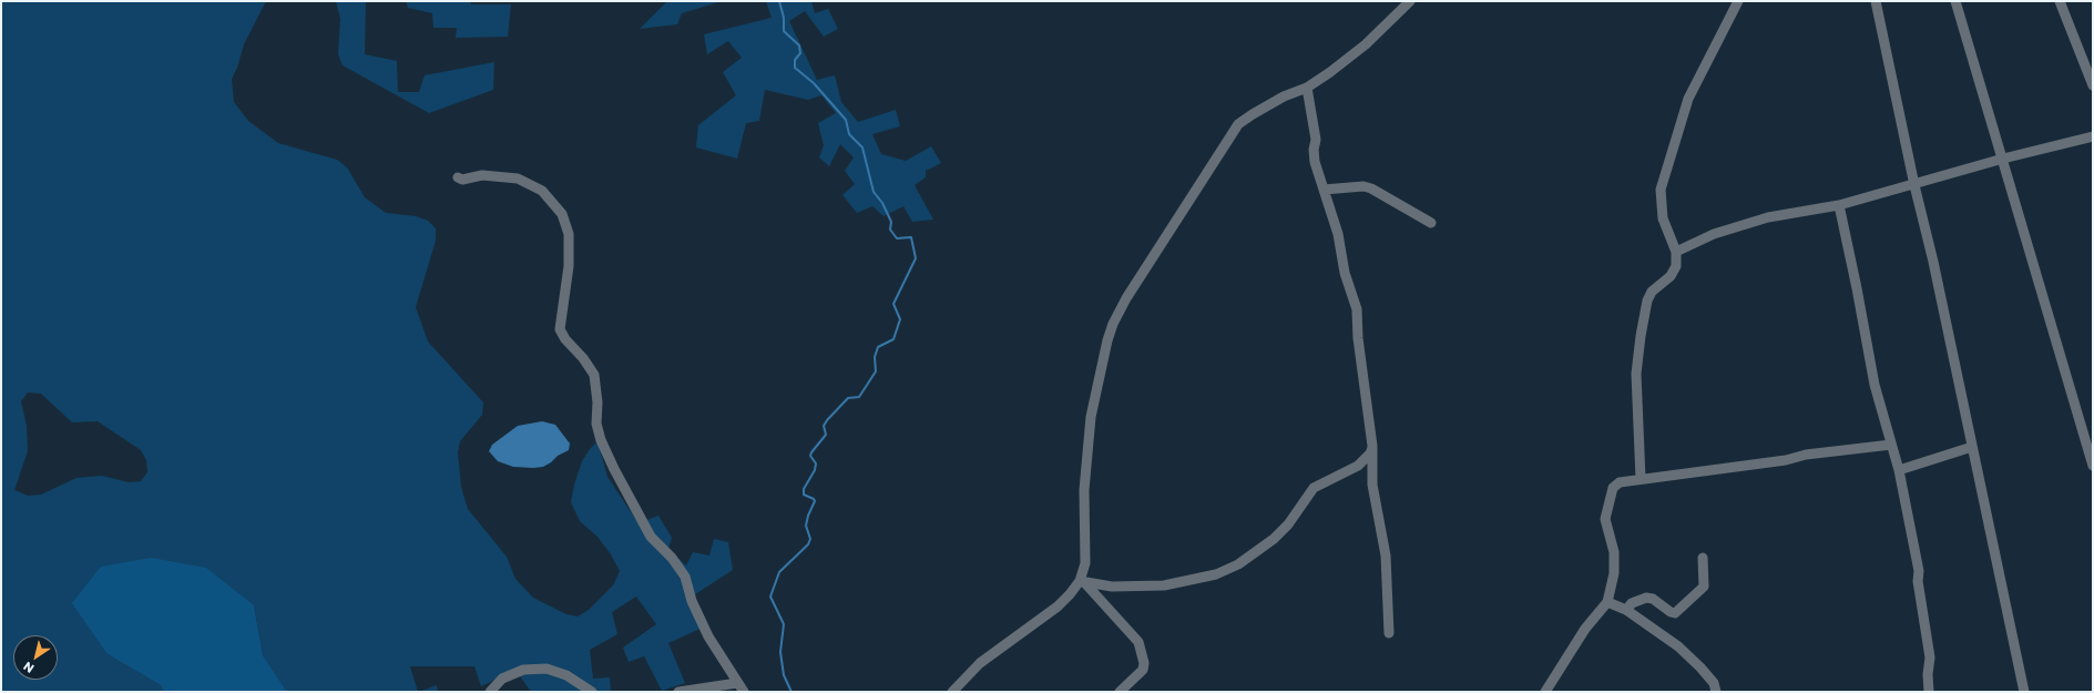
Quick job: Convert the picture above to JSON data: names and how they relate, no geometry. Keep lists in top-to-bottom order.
{
  "north": "bottom left"
}
